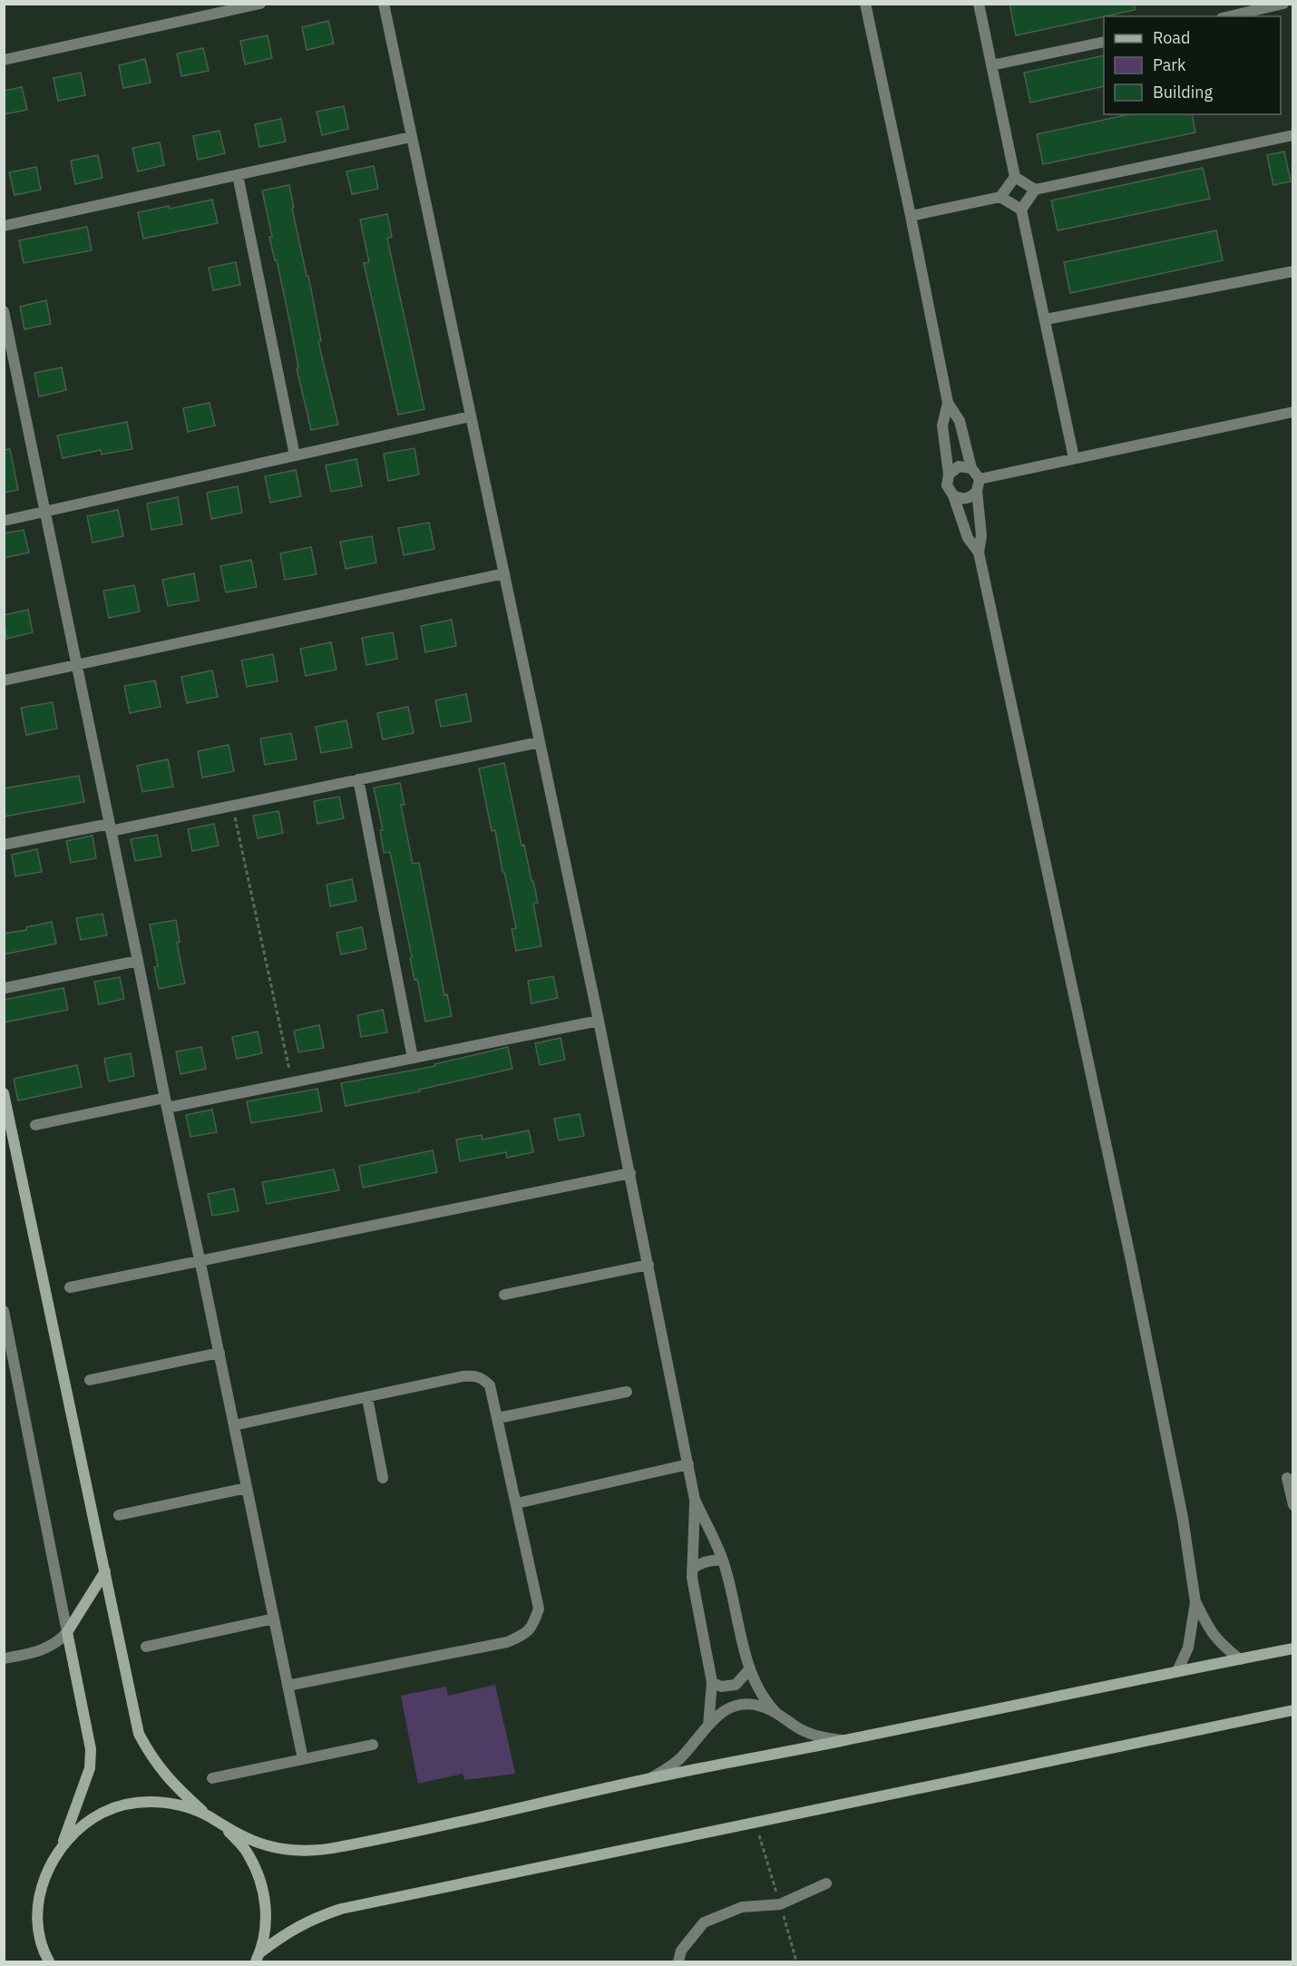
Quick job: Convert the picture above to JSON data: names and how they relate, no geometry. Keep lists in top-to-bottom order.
{
  "legend": ["Road", "Park", "Building"]
}
